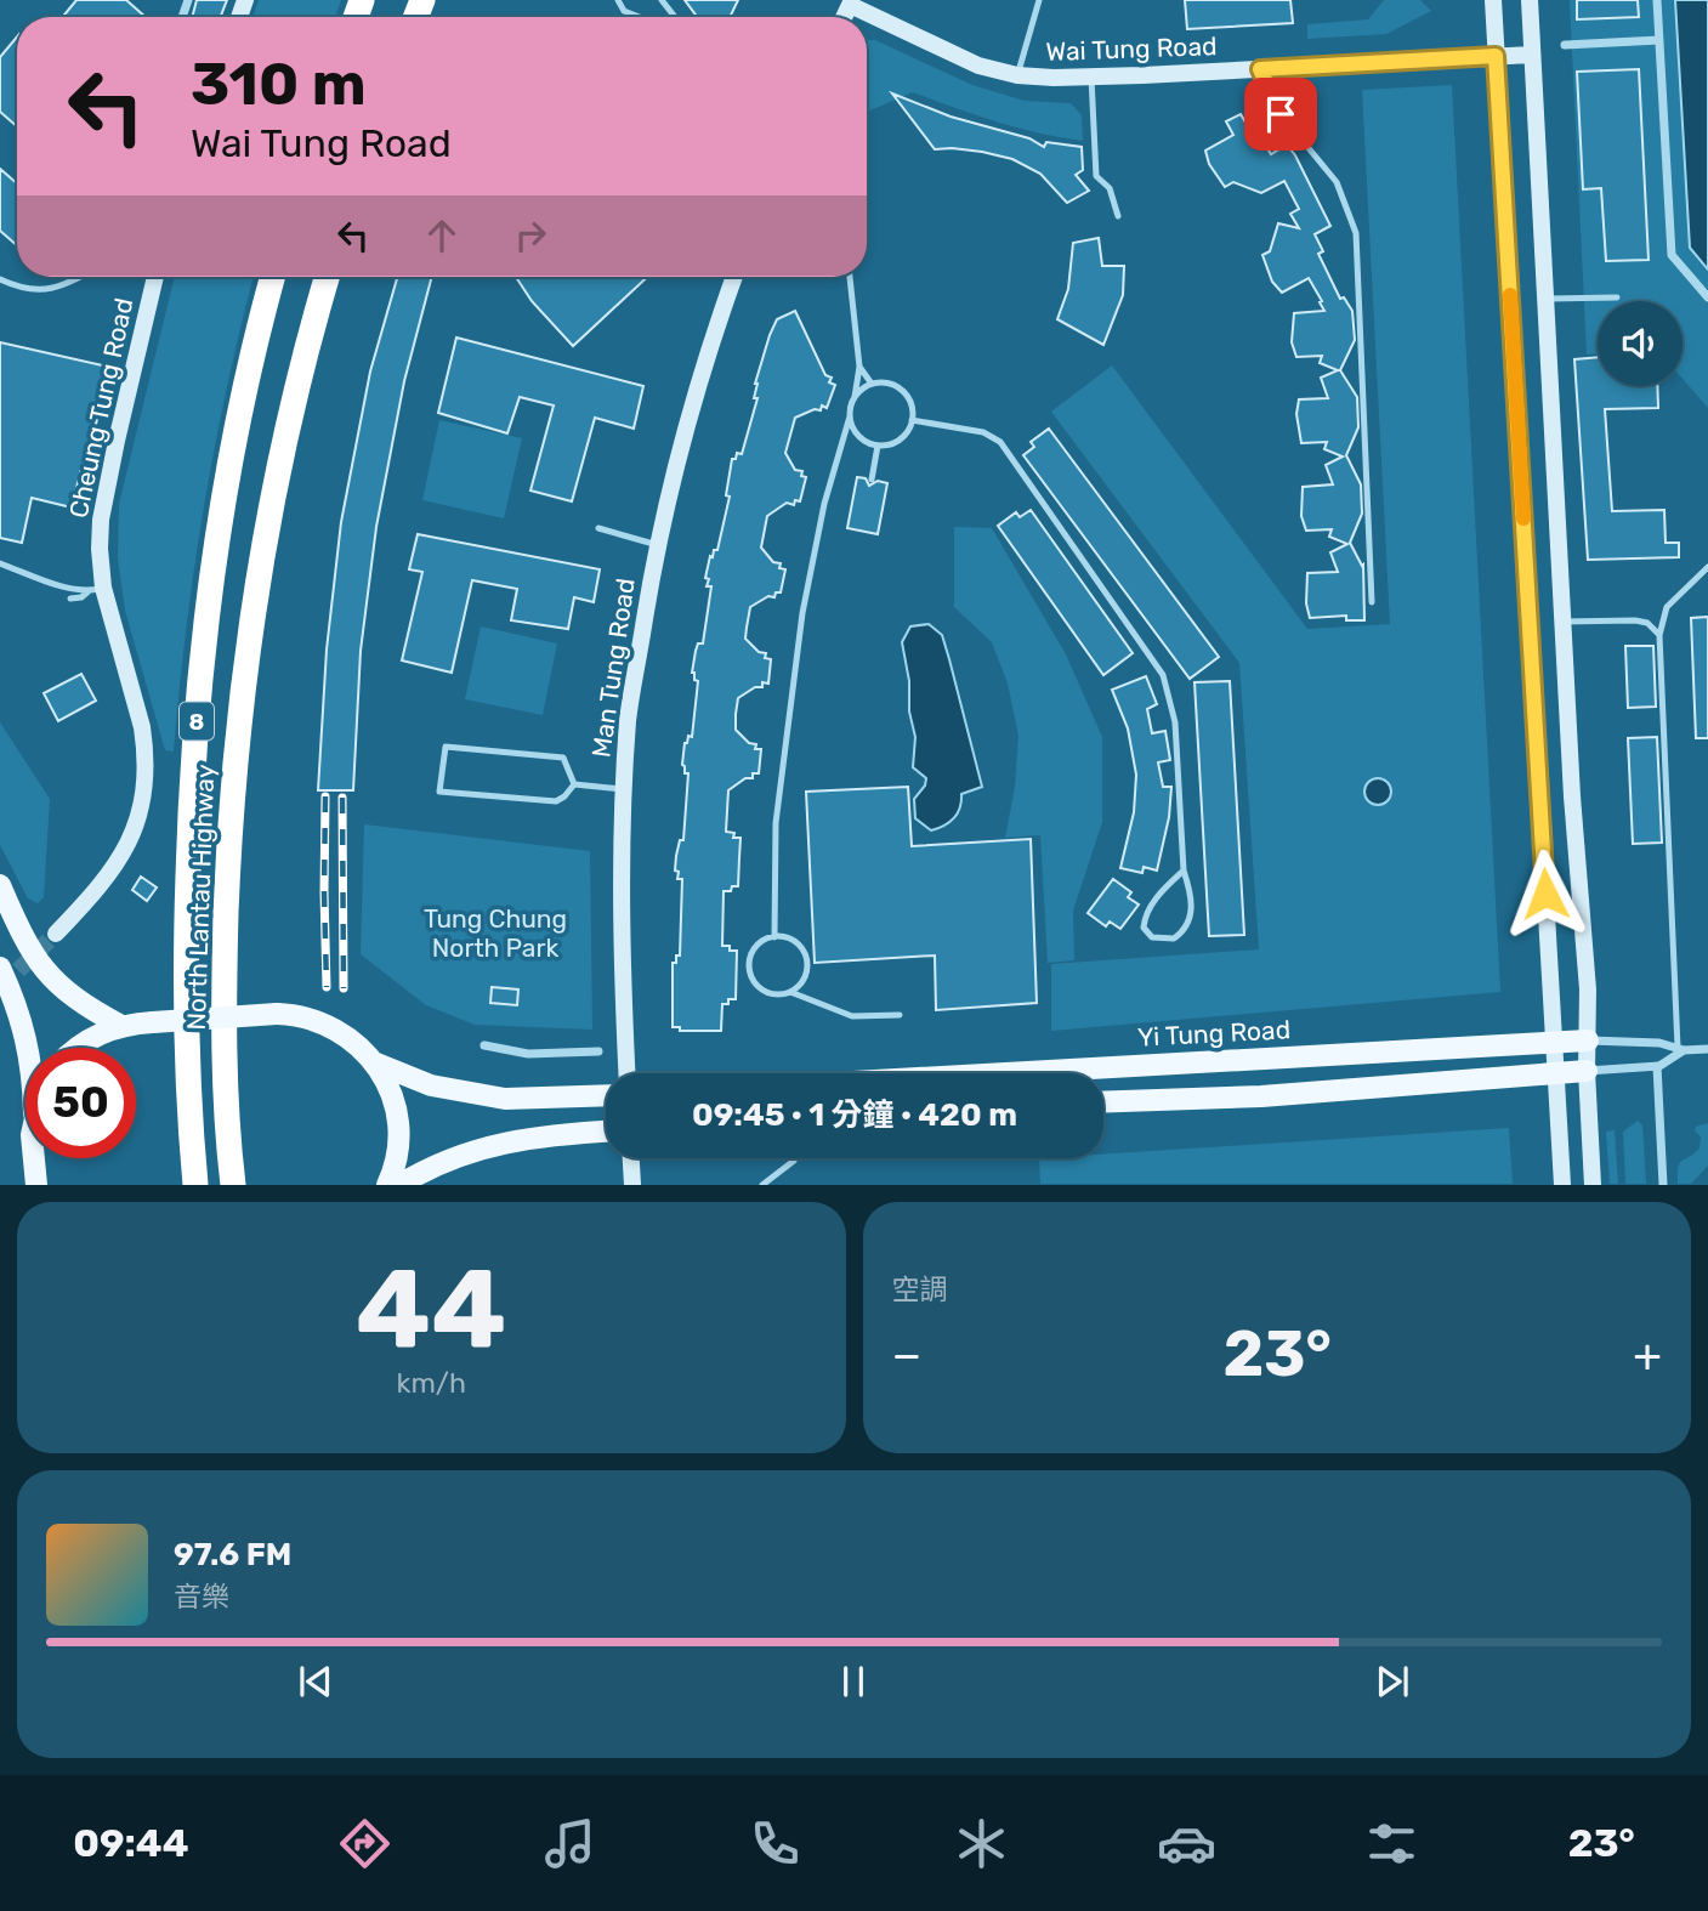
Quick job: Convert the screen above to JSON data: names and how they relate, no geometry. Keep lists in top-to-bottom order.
{
  "streets": {
    "highway": ["8", "North Lantau Highway"],
    "main road": [
      "Wai Tung Road",
      "Cheung Tung Road",
      "Man Tung Road",
      "Yi Tung Road"
    ]
  },
  "parks": ["Tung Chung North Park"],
  "page": {
    "turn": ["310 m", "Wai Tung Road"],
    "limit": "50",
    "trip": "09:45 · 1 分鐘 · 420 m",
    "tile": [
      ["44", "km/h"],
      "空調"
    ],
    "heat": ["−", "23°", "+"],
    "song": ["97.6 FM", "音樂"],
    "tabs": ["09:44", "23°"]
  }
}
